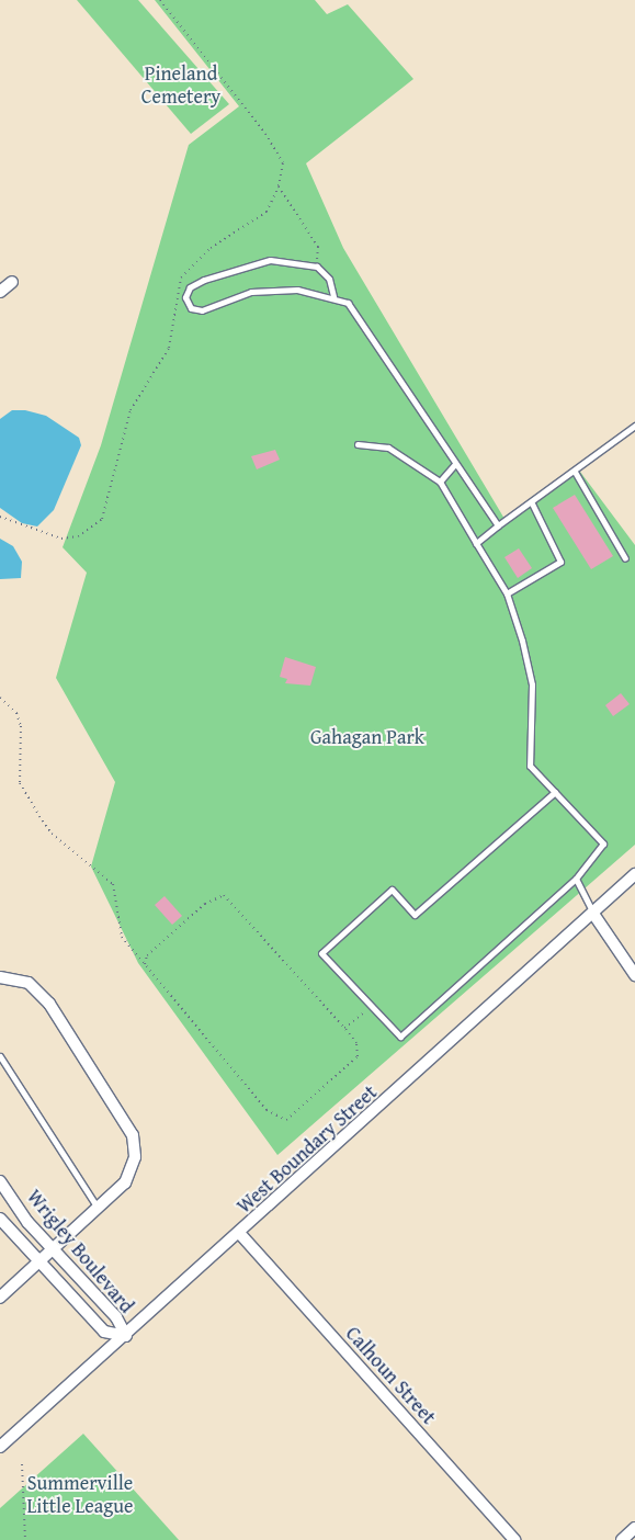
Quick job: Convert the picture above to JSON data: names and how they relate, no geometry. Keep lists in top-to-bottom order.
{
  "streets": {
    "street": ["West Boundary Street", "Wrigley Boulevard", "Calhoun Street"]
  },
  "crossings": [
    ["West Boundary Street", "Wrigley Boulevard"],
    ["West Boundary Street", "Calhoun Street"]
  ],
  "parks": ["Pineland Cemetery", "Gahagan Park", "Summerville Little League"]
}
